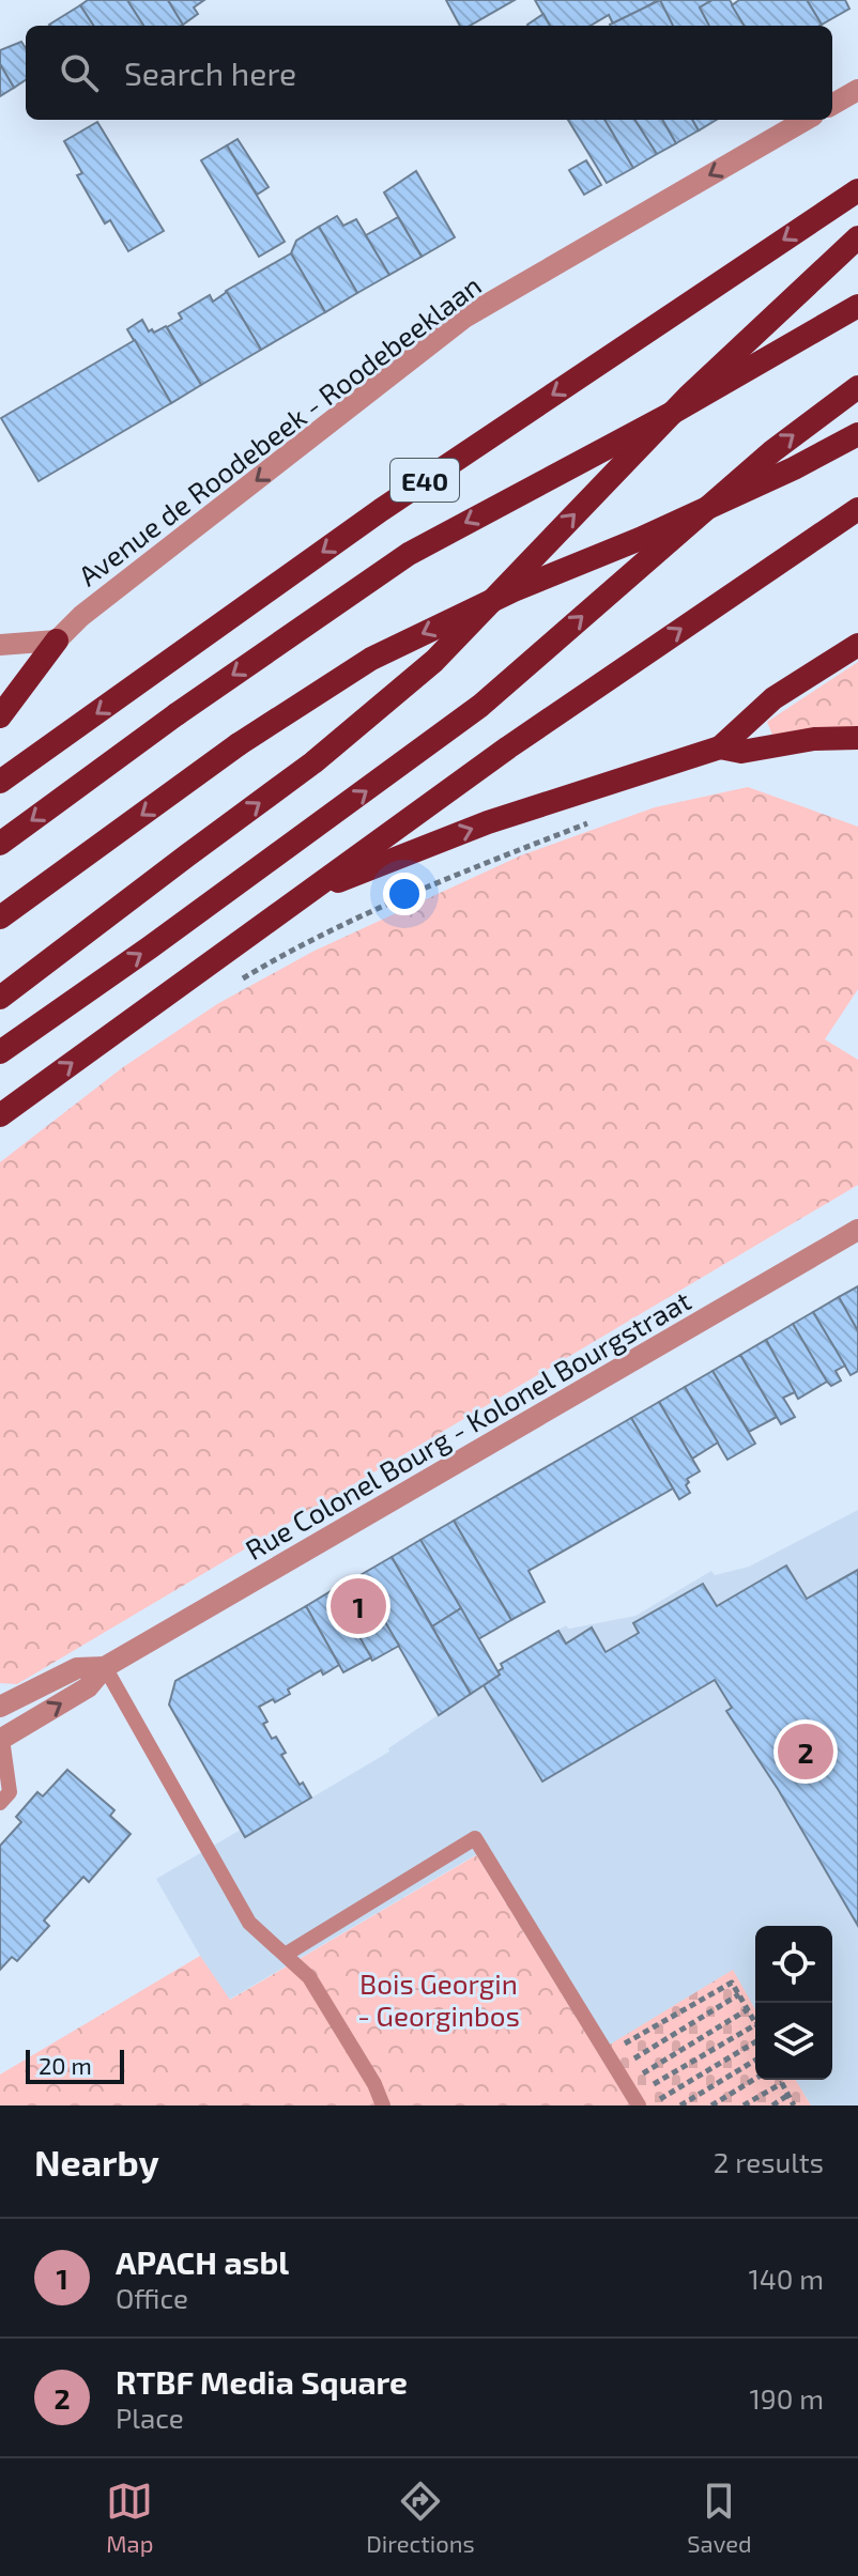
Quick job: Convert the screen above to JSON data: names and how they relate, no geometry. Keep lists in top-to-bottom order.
{
  "streets": {
    "highway": ["E40"],
    "street": ["Avenue de Roodebeek - Roodebeeklaan", "Rue Colonel Bourg - Kolonel Bourgstraat"]
  },
  "one_way": ["Avenue de Roodebeek - Roodebeeklaan"],
  "parks": ["Bois Georgin - Georginbos"],
  "scale_bar": "20 m",
  "page": {
    "search": "Search here",
    "pins": ["1", "2"],
    "scale": "20 m",
    "heading": ["Nearby", "2 results"],
    "list": [
      {
        "mark": "1",
        "name": "APACH asbl",
        "note": "Office",
        "value": "140 m"
      },
      {
        "mark": "2",
        "name": "RTBF Media Square",
        "note": "Place",
        "value": "190 m"
      }
    ],
    "nav": ["Map", "Directions", "Saved"]
  }
}
